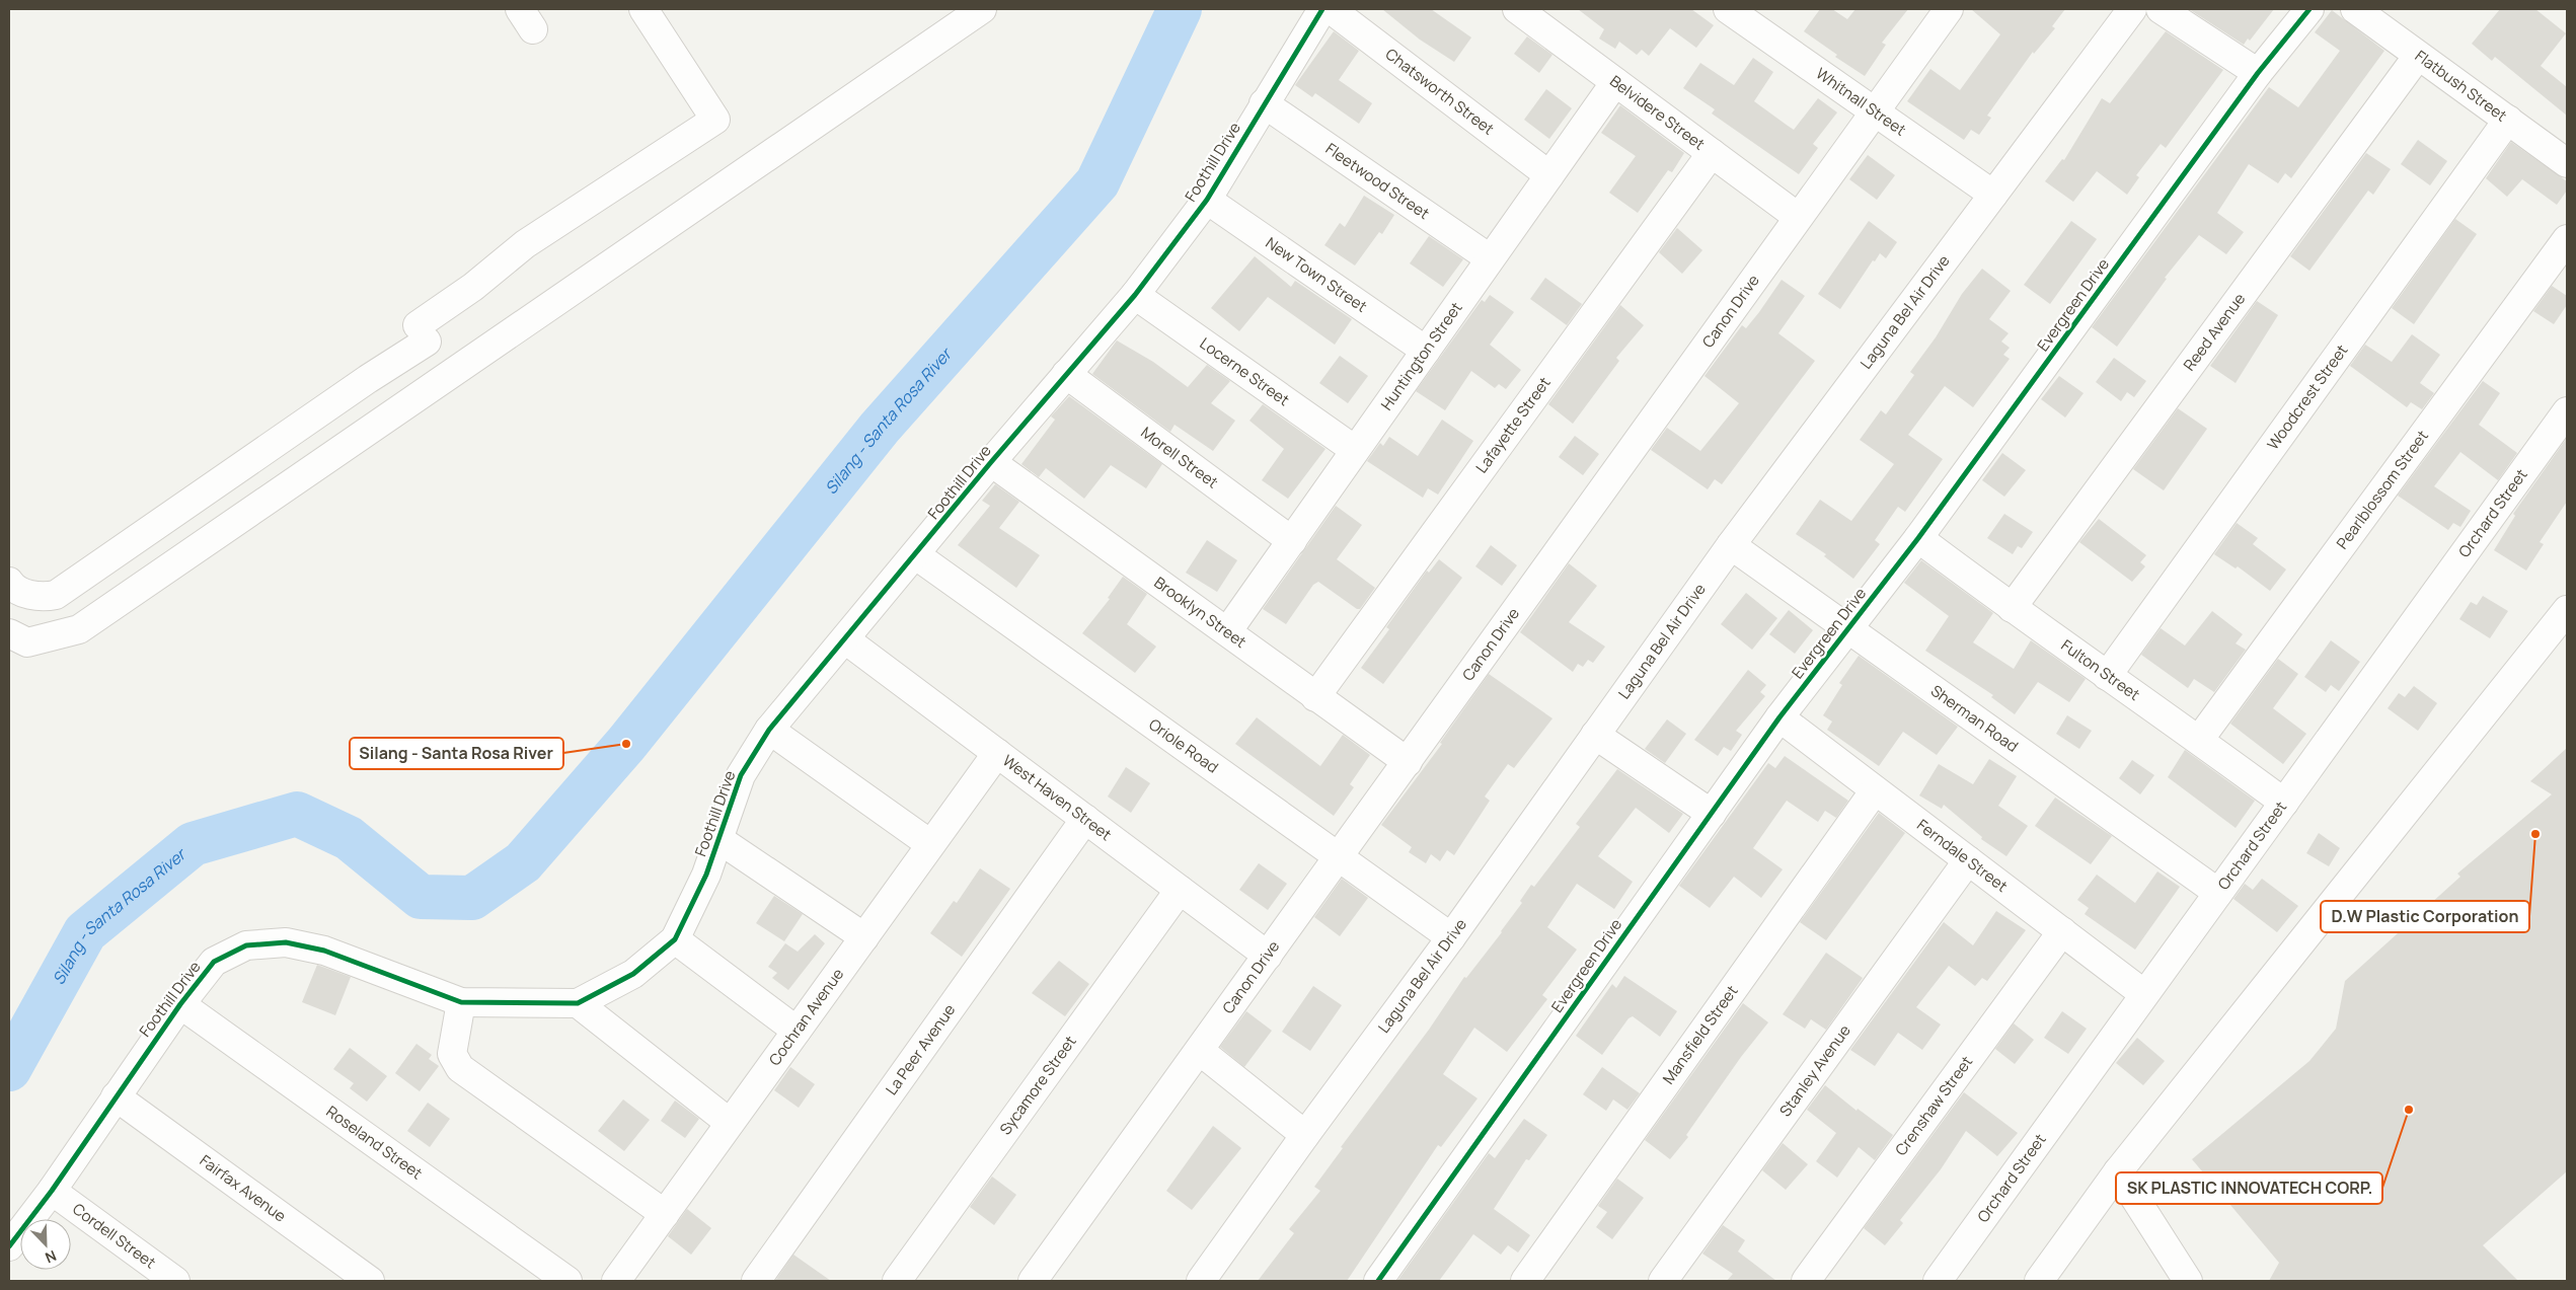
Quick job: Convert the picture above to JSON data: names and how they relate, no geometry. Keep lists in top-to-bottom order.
{
  "streets": {
    "street": [
      "Flatbush Street",
      "Chatsworth Street",
      "Whitnall Street",
      "Belvidere Street",
      "Foothill Drive",
      "Fleetwood Street",
      "New Town Street",
      "Evergreen Drive",
      "Canon Drive",
      "Laguna Bel Air Drive",
      "Reed Avenue",
      "Huntington Street",
      "Locerne Street",
      "Woodcrest Street",
      "Lafayette Street",
      "Morell Street",
      "Pearlblossom Street",
      "Orchard Street",
      "Brooklyn Street",
      "Fulton Street",
      "Sherman Road",
      "Oriole Road",
      "West Haven Street",
      "Ferndale Street",
      "Cochran Avenue",
      "Mansfield Street",
      "La Peer Avenue",
      "Stanley Avenue",
      "Sycamore Street",
      "Crenshaw Street",
      "Roseland Street",
      "Fairfax Avenue",
      "Cordell Street"
    ]
  },
  "crossings": [
    ["Flatbush Street", "Reed Avenue"],
    ["Flatbush Street", "Woodcrest Street"],
    ["Chatsworth Street", "Huntington Street"],
    ["Whitnall Street", "Canon Drive"],
    ["Whitnall Street", "Laguna Bel Air Drive"],
    ["Belvidere Street", "Canon Drive"],
    ["Belvidere Street", "Huntington Street"],
    ["Belvidere Street", "Lafayette Street"],
    ["Foothill Drive", "Fleetwood Street"],
    ["Foothill Drive", "New Town Street"],
    ["Foothill Drive", "Locerne Street"],
    ["Foothill Drive", "Morell Street"],
    ["Foothill Drive", "Brooklyn Street"],
    ["Foothill Drive", "Oriole Road"],
    ["Foothill Drive", "West Haven Street"],
    ["Foothill Drive", "Roseland Street"],
    ["Foothill Drive", "Fairfax Avenue"],
    ["Foothill Drive", "Cordell Street"],
    ["Fleetwood Street", "Huntington Street"],
    ["New Town Street", "Huntington Street"],
    ["Evergreen Drive", "Fulton Street"],
    ["Evergreen Drive", "Sherman Road"],
    ["Evergreen Drive", "Ferndale Street"],
    ["Canon Drive", "Brooklyn Street"],
    ["Canon Drive", "Oriole Road"],
    ["Canon Drive", "West Haven Street"],
    ["Laguna Bel Air Drive", "Sherman Road"],
    ["Laguna Bel Air Drive", "Oriole Road"],
    ["Reed Avenue", "Fulton Street"],
    ["Huntington Street", "Locerne Street"],
    ["Huntington Street", "Morell Street"],
    ["Huntington Street", "Brooklyn Street"],
    ["Woodcrest Street", "Fulton Street"],
    ["Lafayette Street", "Brooklyn Street"],
    ["Pearlblossom Street", "Fulton Street"],
    ["Orchard Street", "Fulton Street"],
    ["Orchard Street", "Sherman Road"],
    ["Orchard Street", "Ferndale Street"],
    ["West Haven Street", "Cochran Avenue"],
    ["West Haven Street", "La Peer Avenue"],
    ["West Haven Street", "Sycamore Street"],
    ["Ferndale Street", "Mansfield Street"],
    ["Ferndale Street", "Stanley Avenue"],
    ["Ferndale Street", "Crenshaw Street"]
  ],
  "water": ["Silang - Santa Rosa River"],
  "places": ["Silang - Santa Rosa River", "D.W Plastic Corporation", "SK PLASTIC INNOVATECH CORP."],
  "north": "bottom right"
}
